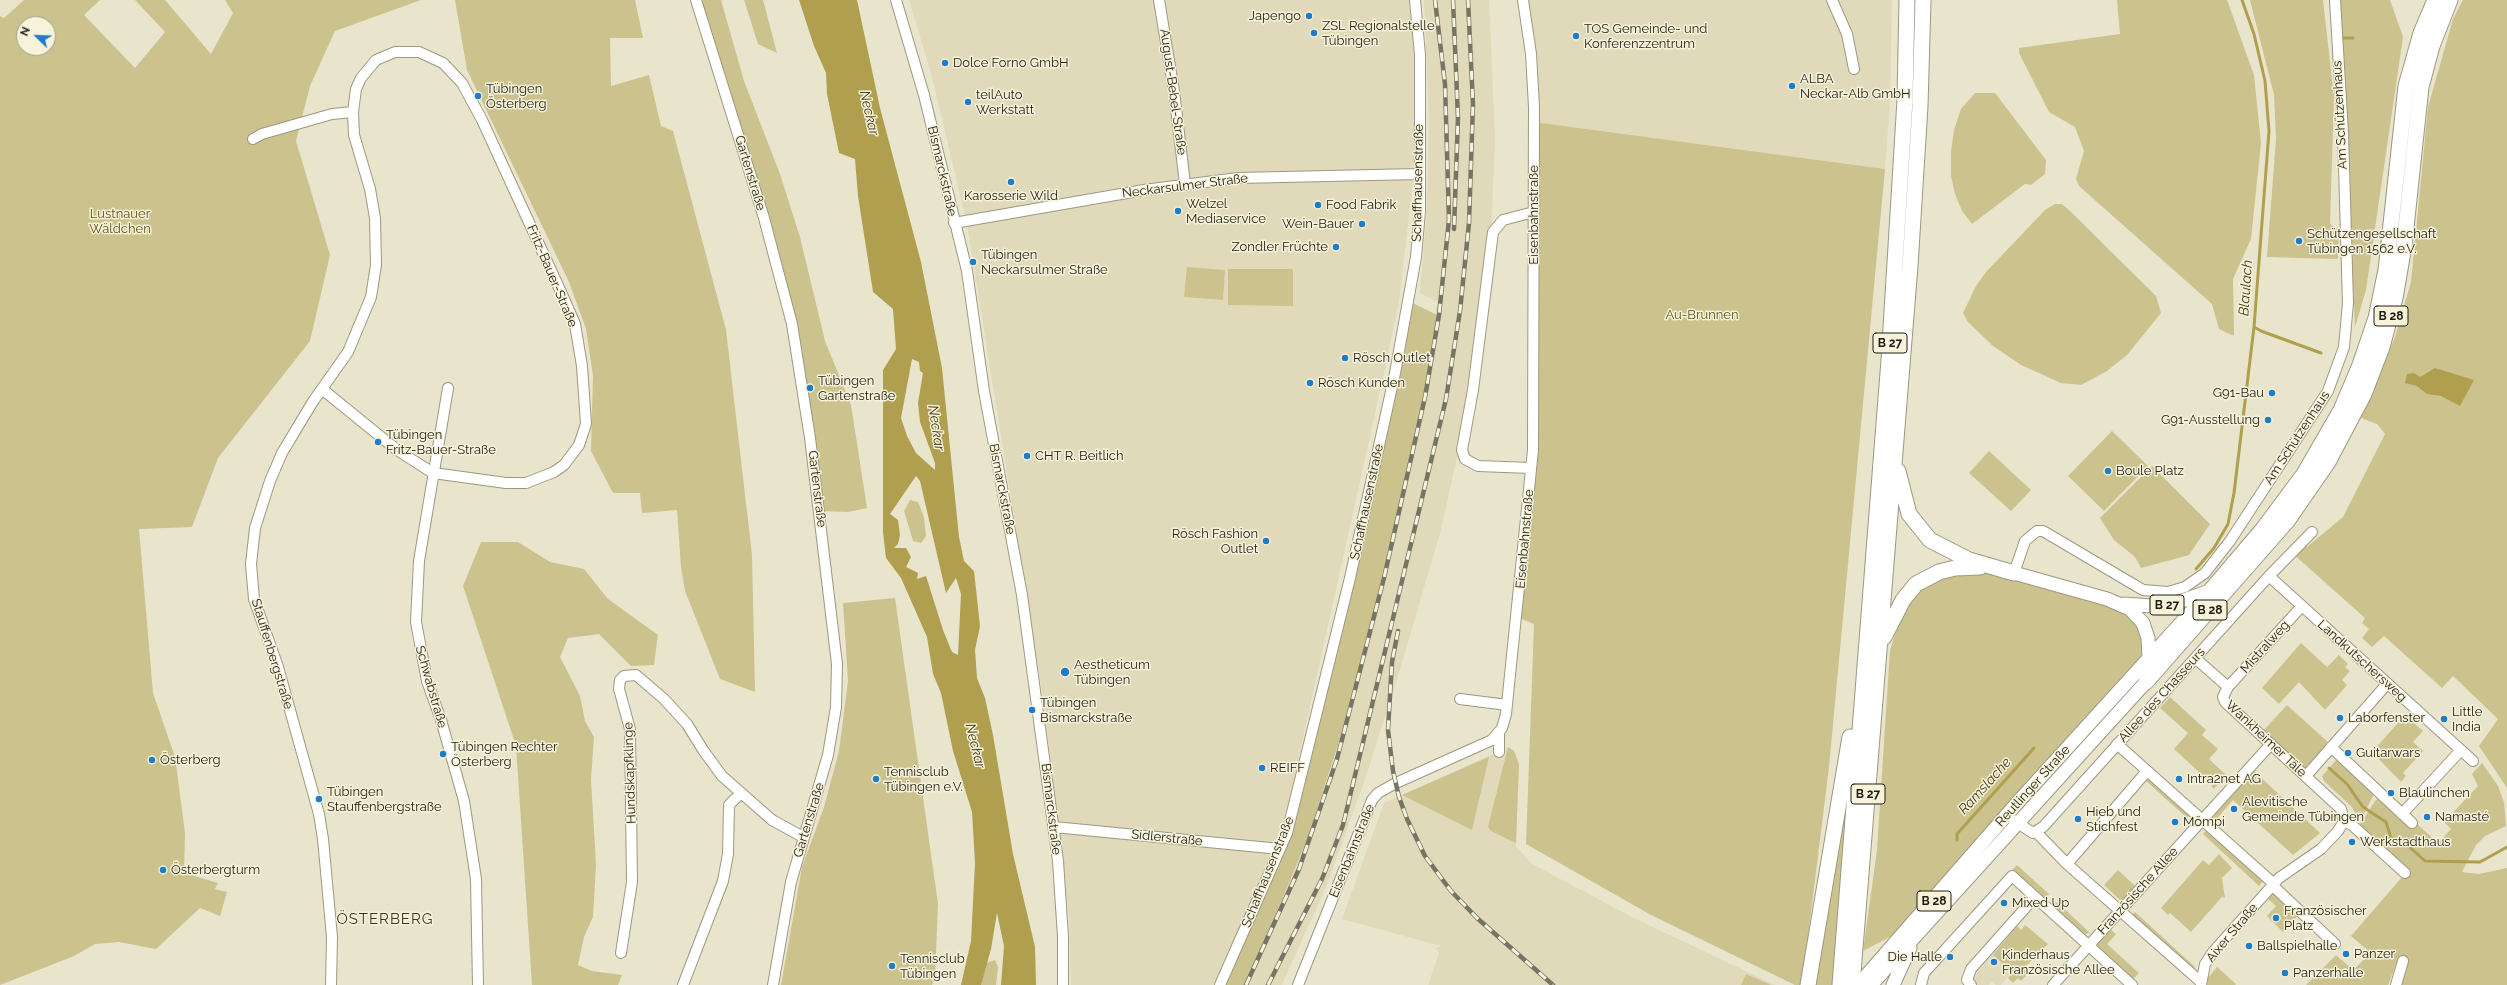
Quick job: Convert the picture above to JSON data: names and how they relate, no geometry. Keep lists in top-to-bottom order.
{
  "streets": {
    "highway": ["B 28", "B 27"],
    "main road": ["Reutlinger Straße"],
    "street": [
      "August-Bebel-Straße",
      "Am Schützenhaus",
      "Bismarckstraße",
      "Gartenstraße",
      "Schaffhausenstraße",
      "Neckarsulmer Straße",
      "Eisenbahnstraße",
      "Fritz-Bauer-Straße",
      "Mistralweg",
      "Stauffenbergstraße",
      "Landkutschersweg",
      "Schwabstraße",
      "Allee des Chasseurs",
      "Wankheimer Täle",
      "Hundskapfklinge",
      "Sidlerstraße",
      "Französische Allee",
      "Aixer Straße"
    ]
  },
  "crossings": [
    ["August-Bebel-Straße", "Neckarsulmer Straße"],
    ["Am Schützenhaus", "B 27"],
    ["Bismarckstraße", "Neckarsulmer Straße"],
    ["Bismarckstraße", "Sidlerstraße"],
    ["Gartenstraße", "Hundskapfklinge"],
    ["Schaffhausenstraße", "Neckarsulmer Straße"],
    ["Schaffhausenstraße", "Sidlerstraße"],
    ["Fritz-Bauer-Straße", "Stauffenbergstraße"],
    ["Fritz-Bauer-Straße", "Schwabstraße"],
    ["B 28", "B 27"],
    ["B 28", "Reutlinger Straße"],
    ["B 27", "Reutlinger Straße"],
    ["Mistralweg", "Landkutschersweg"],
    ["Mistralweg", "Wankheimer Täle"],
    ["Landkutschersweg", "Allee des Chasseurs"],
    ["Allee des Chasseurs", "Wankheimer Täle"],
    ["Wankheimer Täle", "Französische Allee"],
    ["Wankheimer Täle", "Aixer Straße"]
  ],
  "districts": ["ÖSTERBERG"],
  "water": ["Neckar", "Blaulach", "Ramslache"],
  "parks": ["Lustnauer Wäldchen", "Au-Brunnen"],
  "places": [
    "Japengo",
    "ZSL Regionalstelle Tübingen",
    "TOS Gemeinde- und Konferenzzentrum",
    "Dolce Forno GmbH",
    "ALBA Neckar-Alb GmbH",
    "Tübingen Österberg",
    "teilAuto Werkstatt",
    "Karosserie Wild",
    "Food Fabrik",
    "Welzel Mediaservice",
    "Wein-Bauer",
    "Schützengesellschaft Tübingen 1562 e.V.",
    "Zondler Früchte",
    "Tübingen Neckarsulmer Straße",
    "Rösch Outlet",
    "Rösch Kunden",
    "Tübingen Gartenstraße",
    "G91-Bau",
    "G91-Ausstellung",
    "Tübingen Fritz-Bauer-Straße",
    "CHT R. Beitlich",
    "Boule Platz",
    "Rösch Fashion Outlet",
    "Aestheticum Tübingen",
    "Tübingen Bismarckstraße",
    "Laborfenster",
    "Little India",
    "Guitarwars",
    "Tübingen Rechter Österberg",
    "Österberg",
    "REIFF",
    "Tennisclub Tübingen e.V.",
    "Intra2net AG",
    "Blaulinchen",
    "Tübingen Stauffenbergstraße",
    "Alevitische Gemeinde Tübingen",
    "Namasté",
    "Hieb und Stichfest",
    "Mömpi",
    "Werkstadthaus",
    "Österbergturm",
    "Mixed Up",
    "Französischer Platz",
    "Ballspielhalle",
    "Panzer",
    "Die Halle",
    "Kinderhaus Französische Allee",
    "Tennisclub Tübingen",
    "Panzerhalle"
  ],
  "north": "top left"
}
